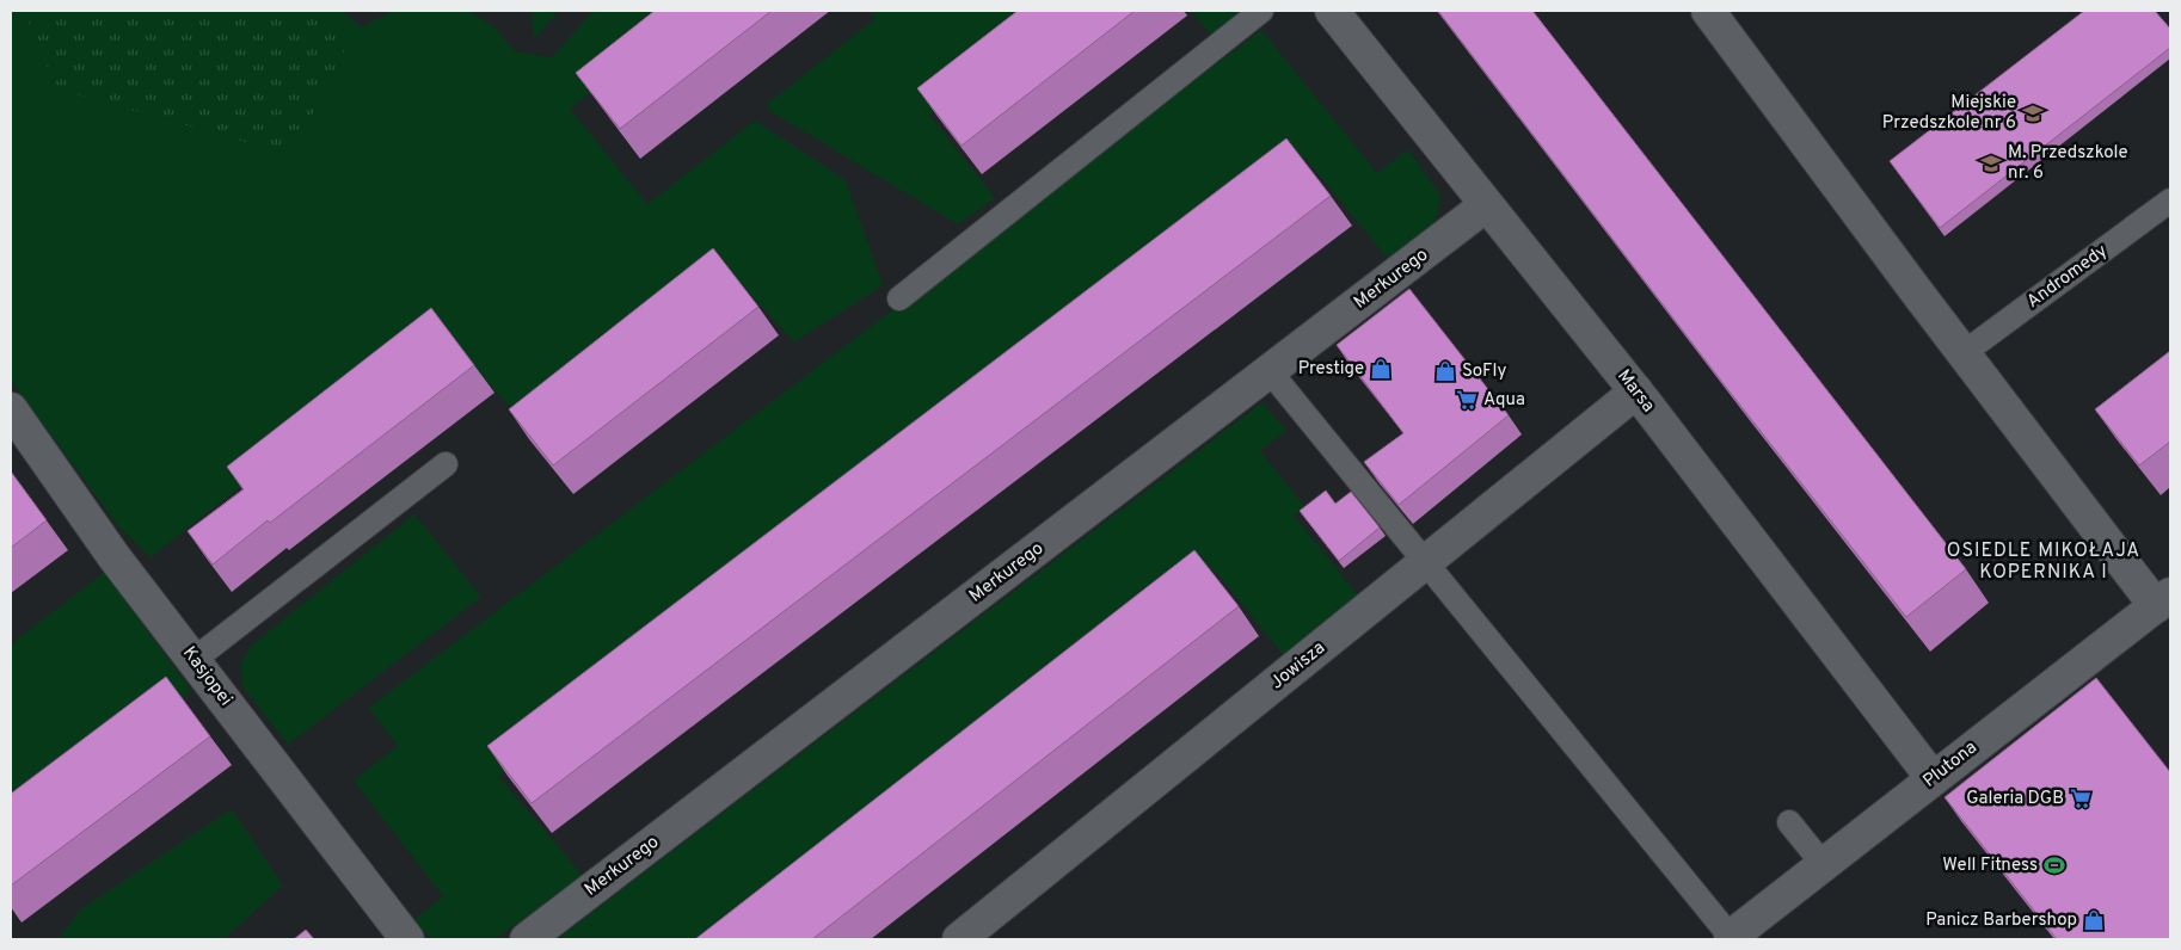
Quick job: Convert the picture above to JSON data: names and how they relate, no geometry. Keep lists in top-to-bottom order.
{
  "streets": {
    "street": [
      "Merkurego",
      "Marsa",
      "Jowisza",
      "Kasjopei",
      "Plutona"
    ],
    "lane": ["Andromedy"]
  },
  "crossings": [
    ["Merkurego", "Marsa"],
    ["Marsa", "Jowisza"],
    ["Marsa", "Plutona"]
  ],
  "districts": ["OSIEDLE MIKOŁAJA KOPERNIKA I"],
  "places": {
    "school or university": ["Miejskie Przedszkole nr 6", "M. Przedszkole nr. 6"],
    "shop": ["Prestige", "SoFly", "Panicz Barbershop"],
    "supermarket": ["Aqua", "Galeria DGB"],
    "sports": ["Well Fitness"]
  }
}
